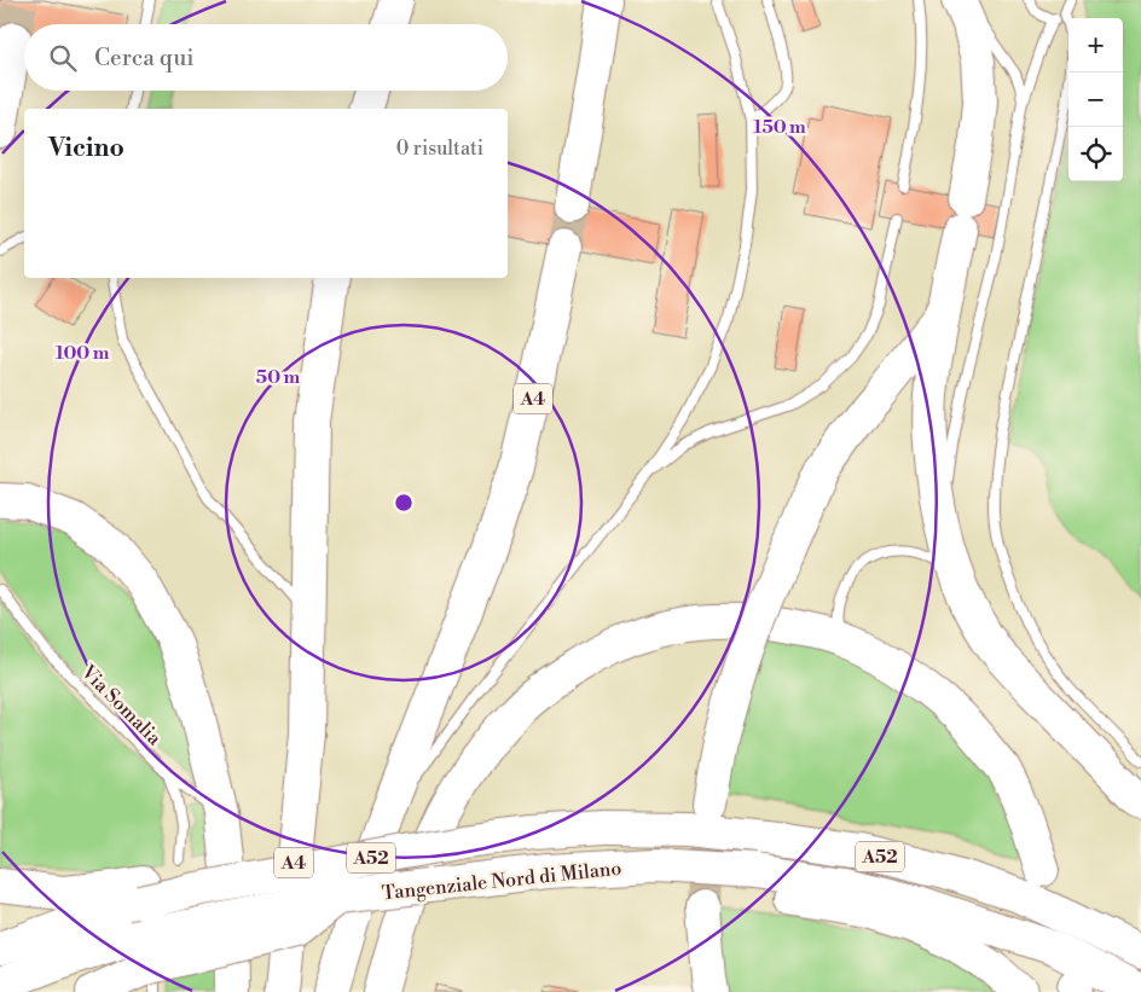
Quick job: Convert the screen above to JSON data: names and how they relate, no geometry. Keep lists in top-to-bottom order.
{
  "streets": {
    "highway": ["A4", "A52", "Tangenziale Nord di Milano"],
    "lane": ["Via Somalia"]
  },
  "page": {
    "map_buttons": ["+", "−"],
    "search": "Cerca qui",
    "heading": ["Vicino", "0 risultati"]
  },
  "rings": ["150 m", "100 m", "50 m"]
}
